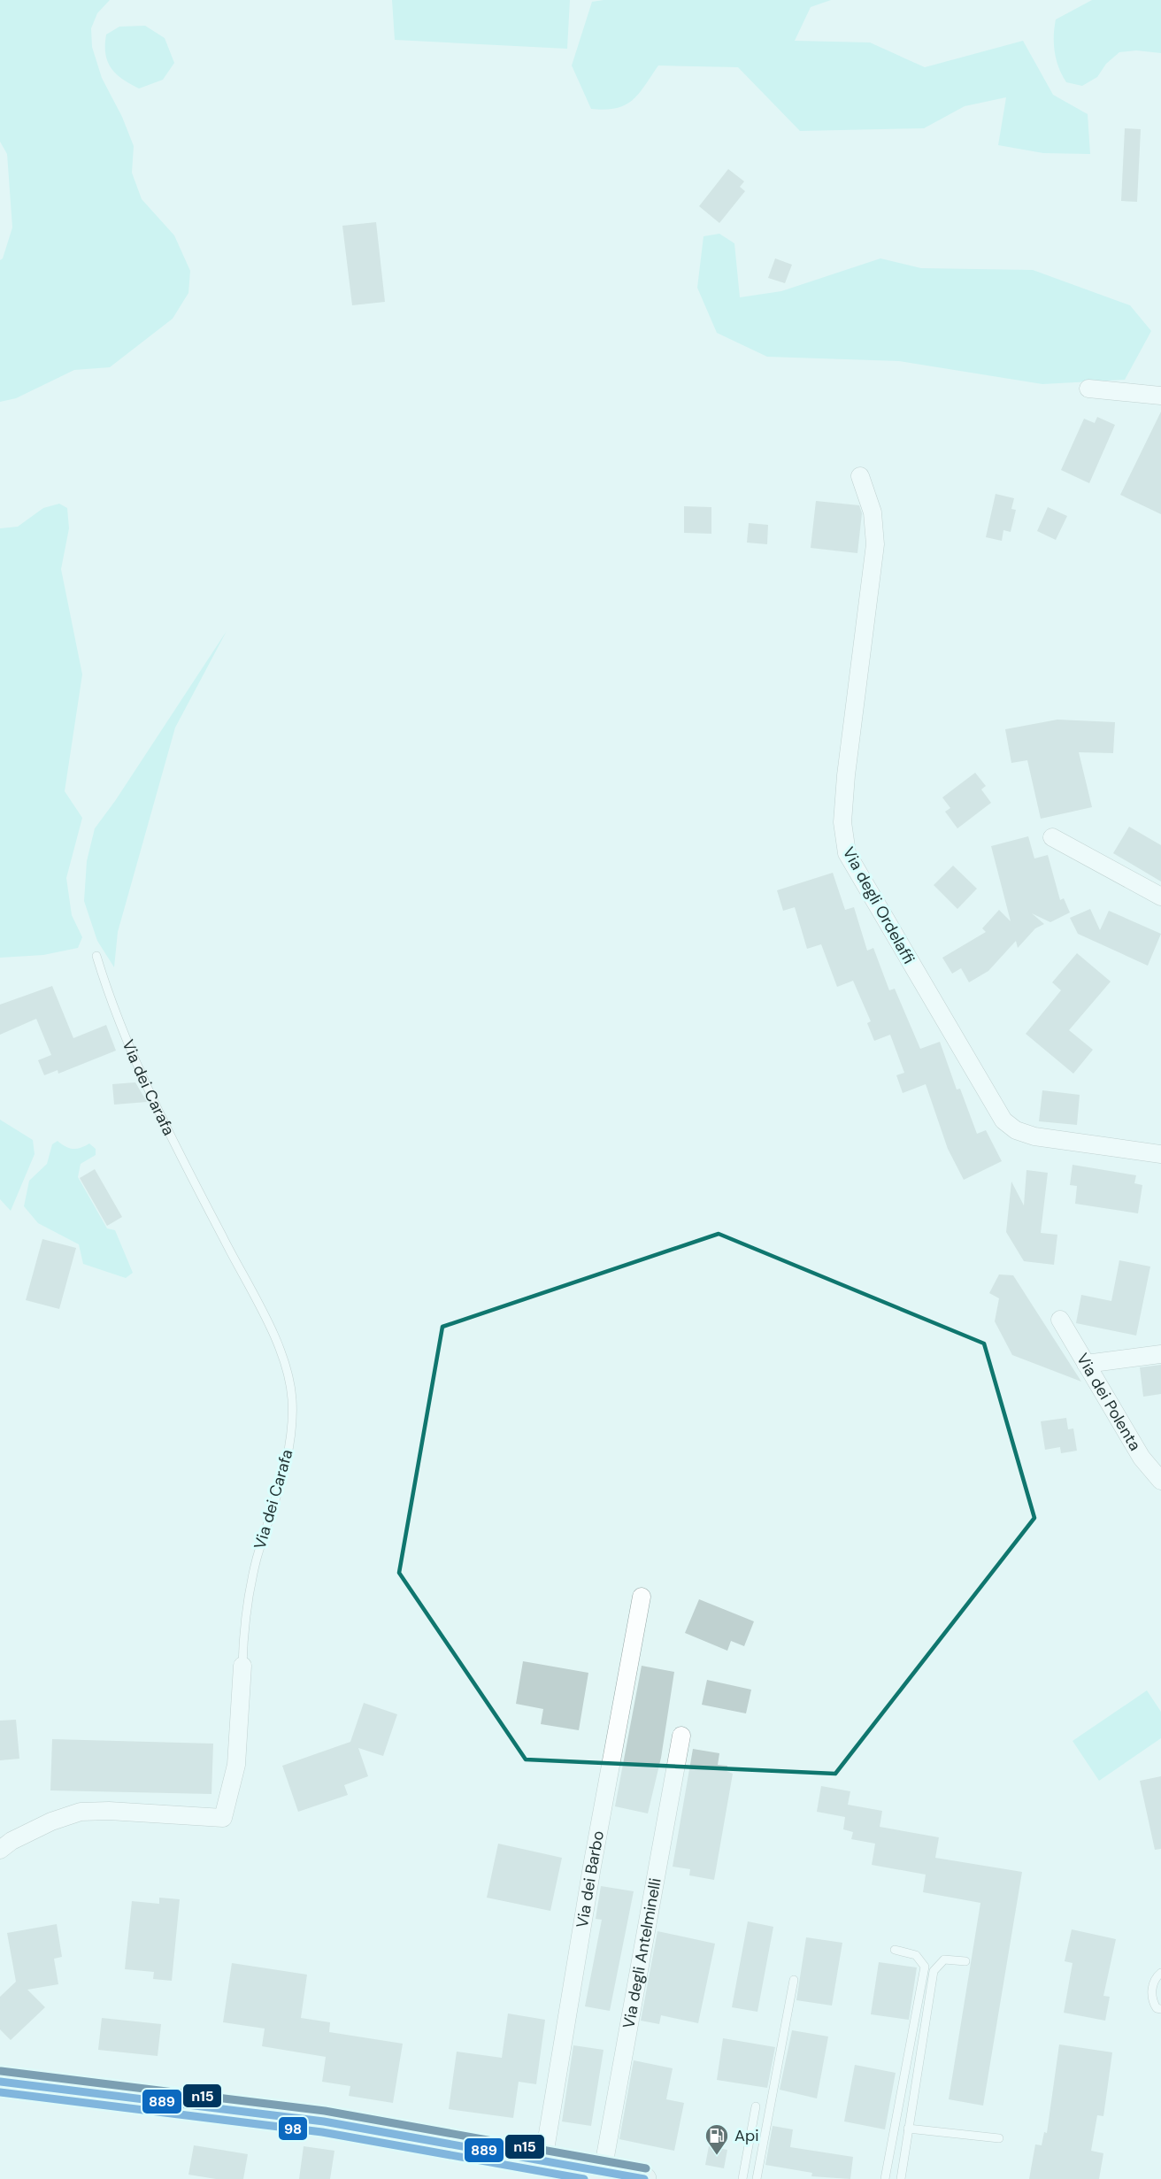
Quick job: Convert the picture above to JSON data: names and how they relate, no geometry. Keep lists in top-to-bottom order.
{
  "streets": {
    "street": [
      "Via degli Ordelaffi",
      "Via dei Carafa",
      "Via dei Polenta",
      "Via dei Barbo",
      "Via degli Antelminelli"
    ]
  },
  "places": {
    "fuel station": ["Api"]
  },
  "lines": ["transit line n15", "transit line 889", "transit line 98"]
}
